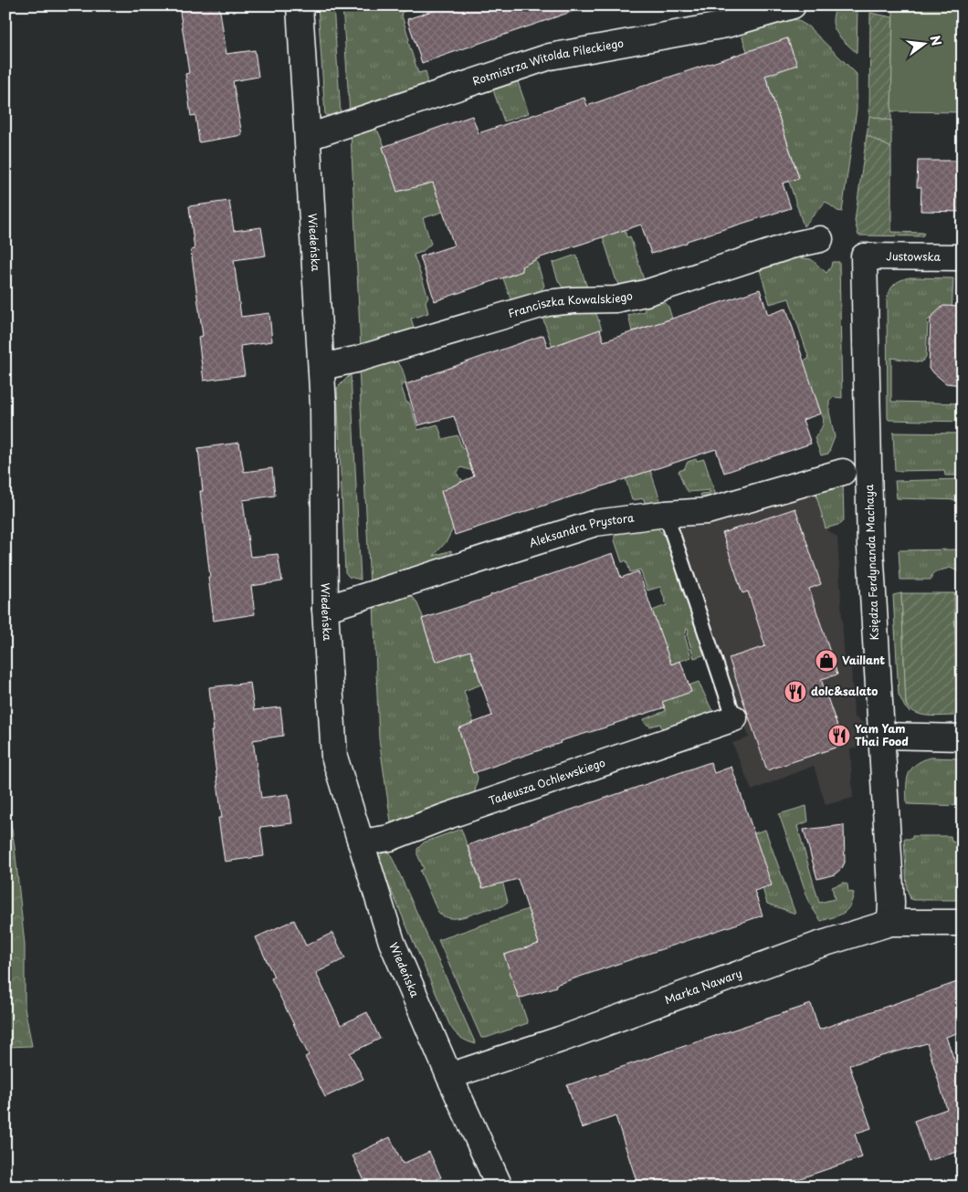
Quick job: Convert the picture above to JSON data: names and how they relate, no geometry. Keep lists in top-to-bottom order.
{
  "streets": {
    "street": [
      "Rotmistrza Witolda Pileckiego",
      "Wiedeńska",
      "Justowska",
      "Franciszka Kowalskiego",
      "Aleksandra Prystora",
      "Księdza Ferdynanda Machaya",
      "Tadeusza Ochlewskiego",
      "Marka Nawary"
    ]
  },
  "crossings": [
    ["Rotmistrza Witolda Pileckiego", "Wiedeńska"],
    ["Wiedeńska", "Franciszka Kowalskiego"],
    ["Wiedeńska", "Aleksandra Prystora"],
    ["Wiedeńska", "Tadeusza Ochlewskiego"],
    ["Wiedeńska", "Marka Nawary"],
    ["Justowska", "Księdza Ferdynanda Machaya"],
    ["Księdza Ferdynanda Machaya", "Marka Nawary"]
  ],
  "places": {
    "shop": ["Vaillant"],
    "restaurant": ["dolc&salato", "Yam Yam Thai Food"]
  },
  "north": "right"
}
